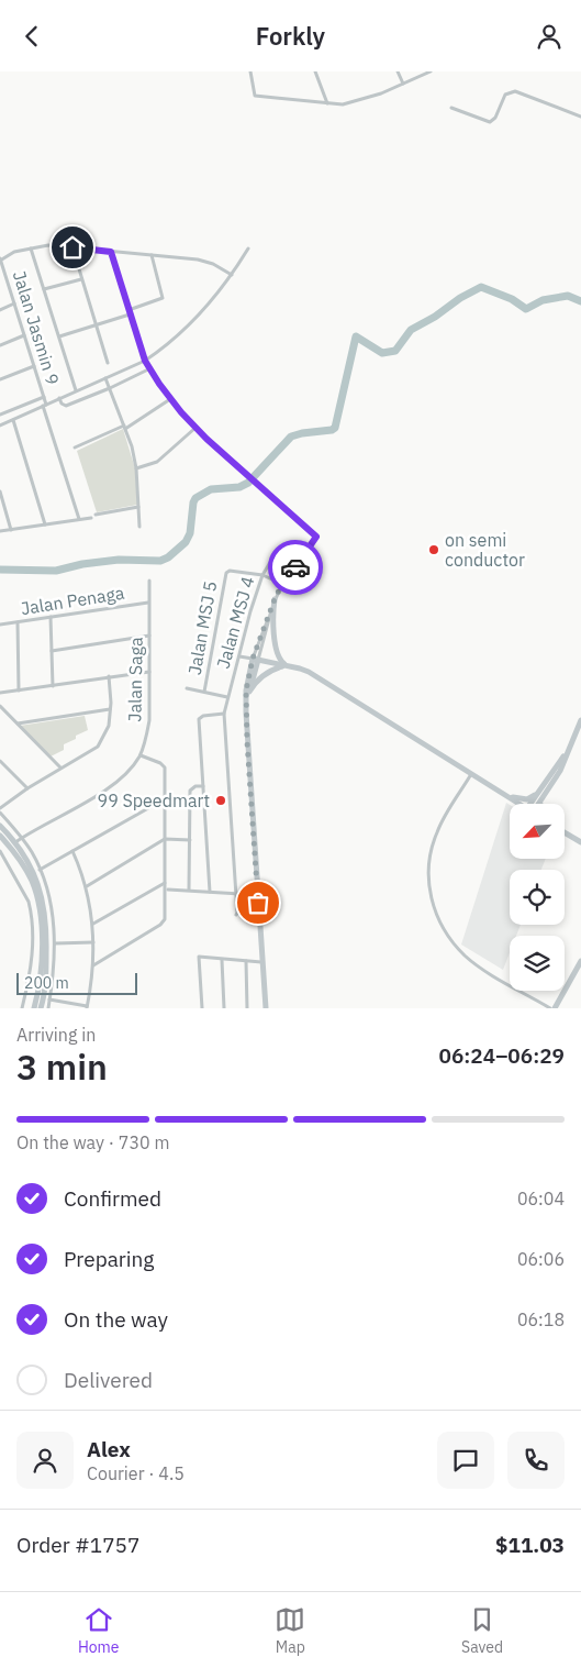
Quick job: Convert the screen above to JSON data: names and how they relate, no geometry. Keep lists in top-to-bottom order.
{
  "streets": {
    "street": [
      "Jalan Jasmin 9",
      "Jalan Penaga",
      "Jalan MSJ 4",
      "Jalan MSJ 5",
      "Jalan Saga"
    ]
  },
  "crossings": [
    ["Jalan Penaga", "Jalan Saga"],
    ["Jalan MSJ 4", "Jalan MSJ 5"]
  ],
  "places": ["on semi conductor", "99 Speedmart"],
  "scale_bar": "200 m",
  "north": "bottom left",
  "page": {
    "header": "Forkly",
    "scale": "200 m",
    "heading": ["3 min", "Arriving in", "06:24–06:29"],
    "panel": [
      "Alex",
      "Courier · 4.5",
      "Order #1757",
      "$11.03"
    ],
    "bar": "On the way · 730 m",
    "list": [
      ["Confirmed", "06:04"],
      ["Preparing", "06:06"],
      ["On the way", "06:18"],
      "Delivered"
    ],
    "tabs": ["Home", "Map", "Saved"]
  }
}
